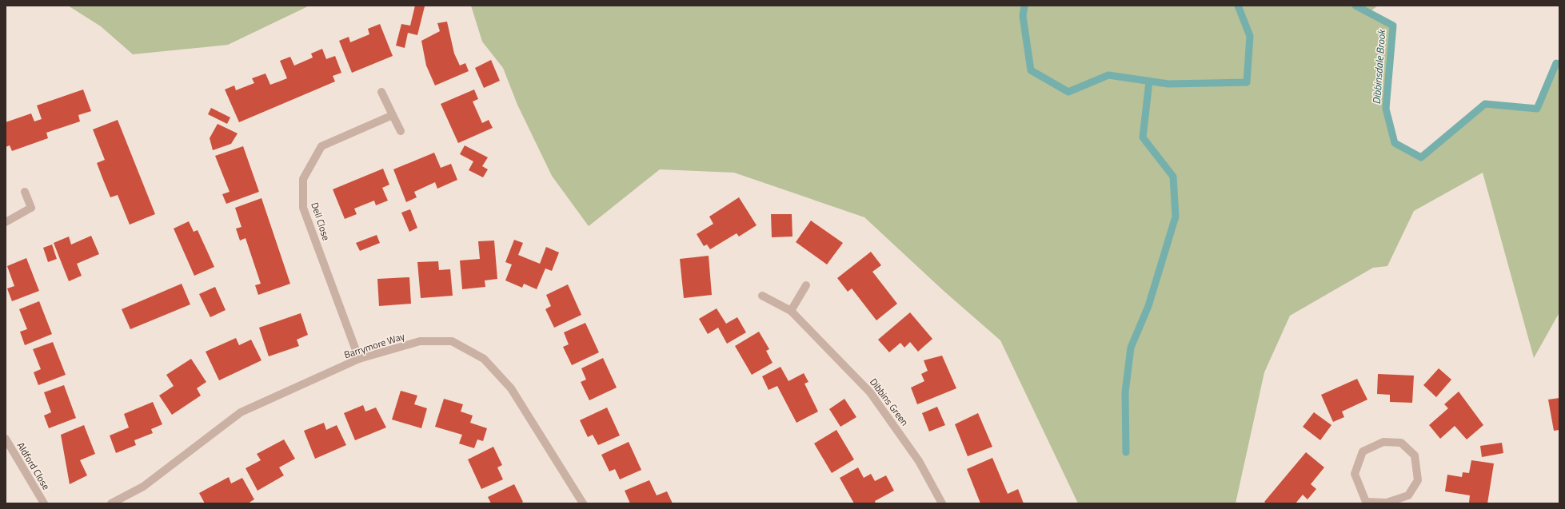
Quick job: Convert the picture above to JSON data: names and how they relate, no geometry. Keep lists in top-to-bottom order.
{
  "streets": {
    "street": [
      "Dell Close",
      "Barrymore Way",
      "Dibbins Green",
      "Aldford Close"
    ]
  },
  "crossings": [
    ["Dell Close", "Barrymore Way"]
  ],
  "water": ["Dibbinsdale Brook"]
}
